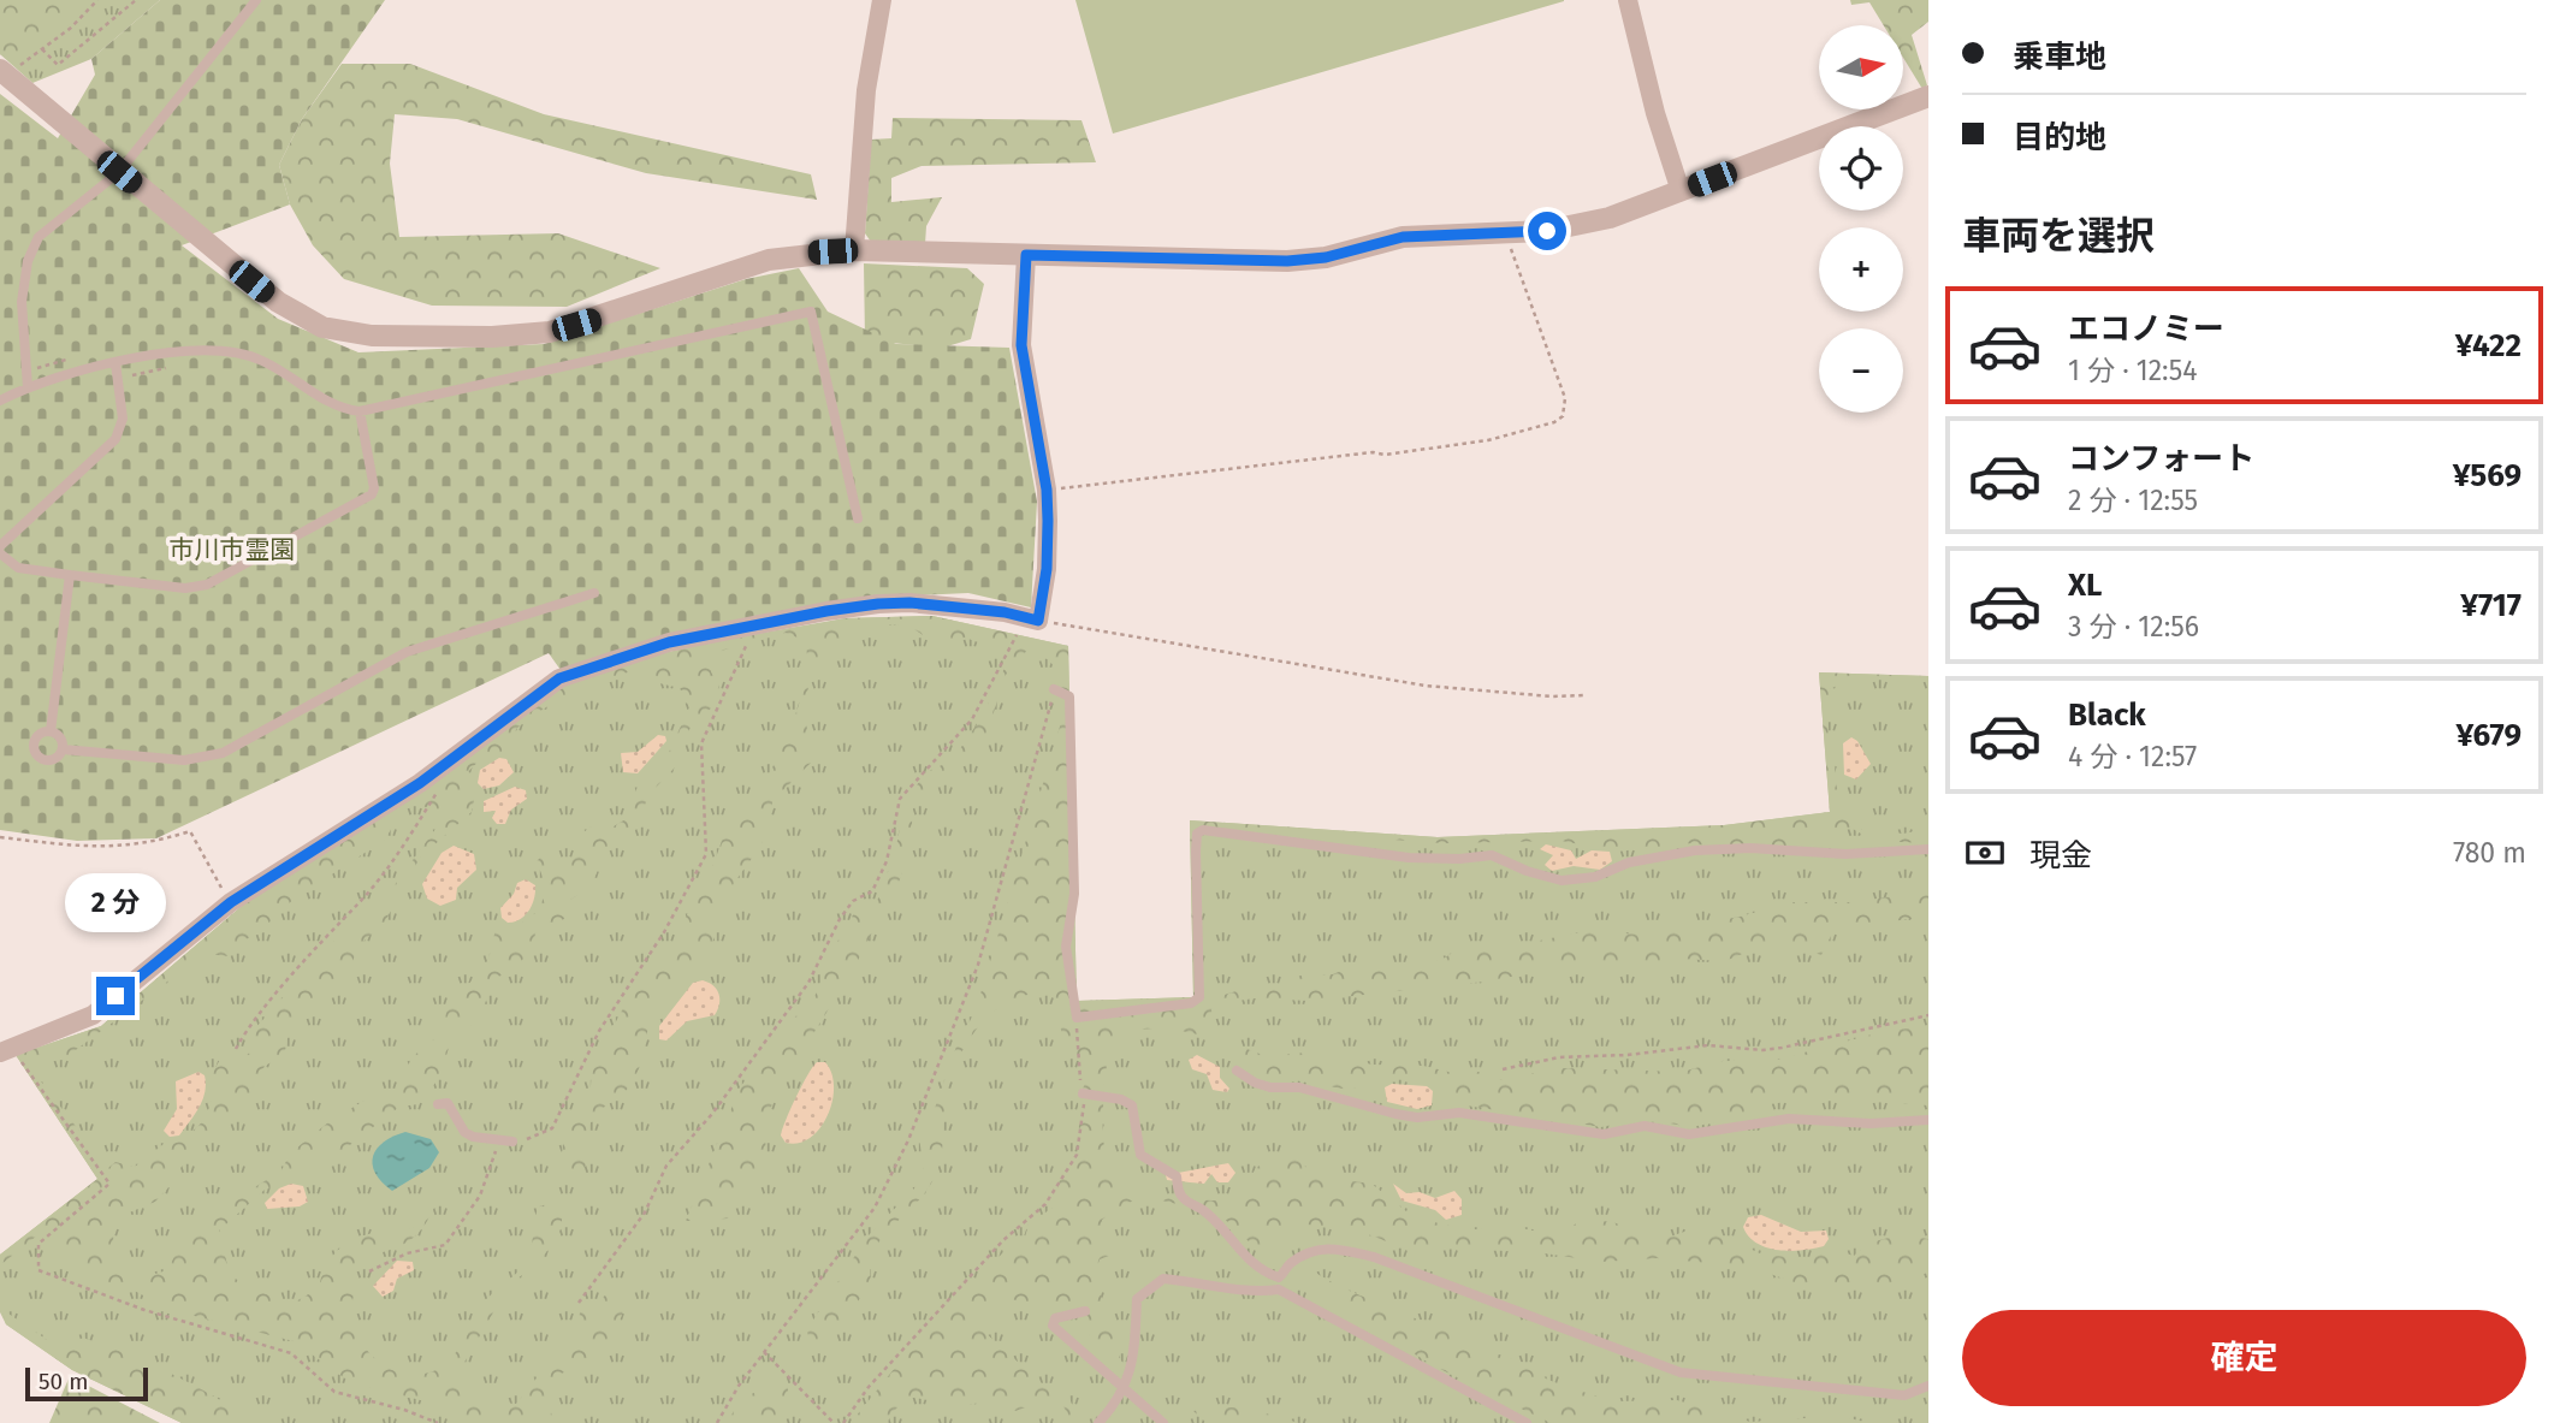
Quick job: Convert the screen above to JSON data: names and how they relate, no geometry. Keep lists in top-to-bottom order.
{
  "parks": ["市川市霊園"],
  "scale_bar": "50 m",
  "north": "right",
  "page": {
    "banner": ["乗車地", "目的地"],
    "map_buttons": ["+", "−"],
    "heading": "車両を選択",
    "list": [
      {
        "name": "エコノミー",
        "note": "1 分 · 12:54",
        "value": "¥422"
      },
      {
        "name": "コンフォート",
        "note": "2 分 · 12:55",
        "value": "¥569"
      },
      {
        "name": "XL",
        "note": "3 分 · 12:56",
        "value": "¥717"
      },
      {
        "name": "Black",
        "note": "4 分 · 12:57",
        "value": "¥679"
      }
    ],
    "pay": ["現金", "780 m"],
    "bubble": "2 分",
    "buttons": "確定",
    "scale": "50 m"
  }
}
